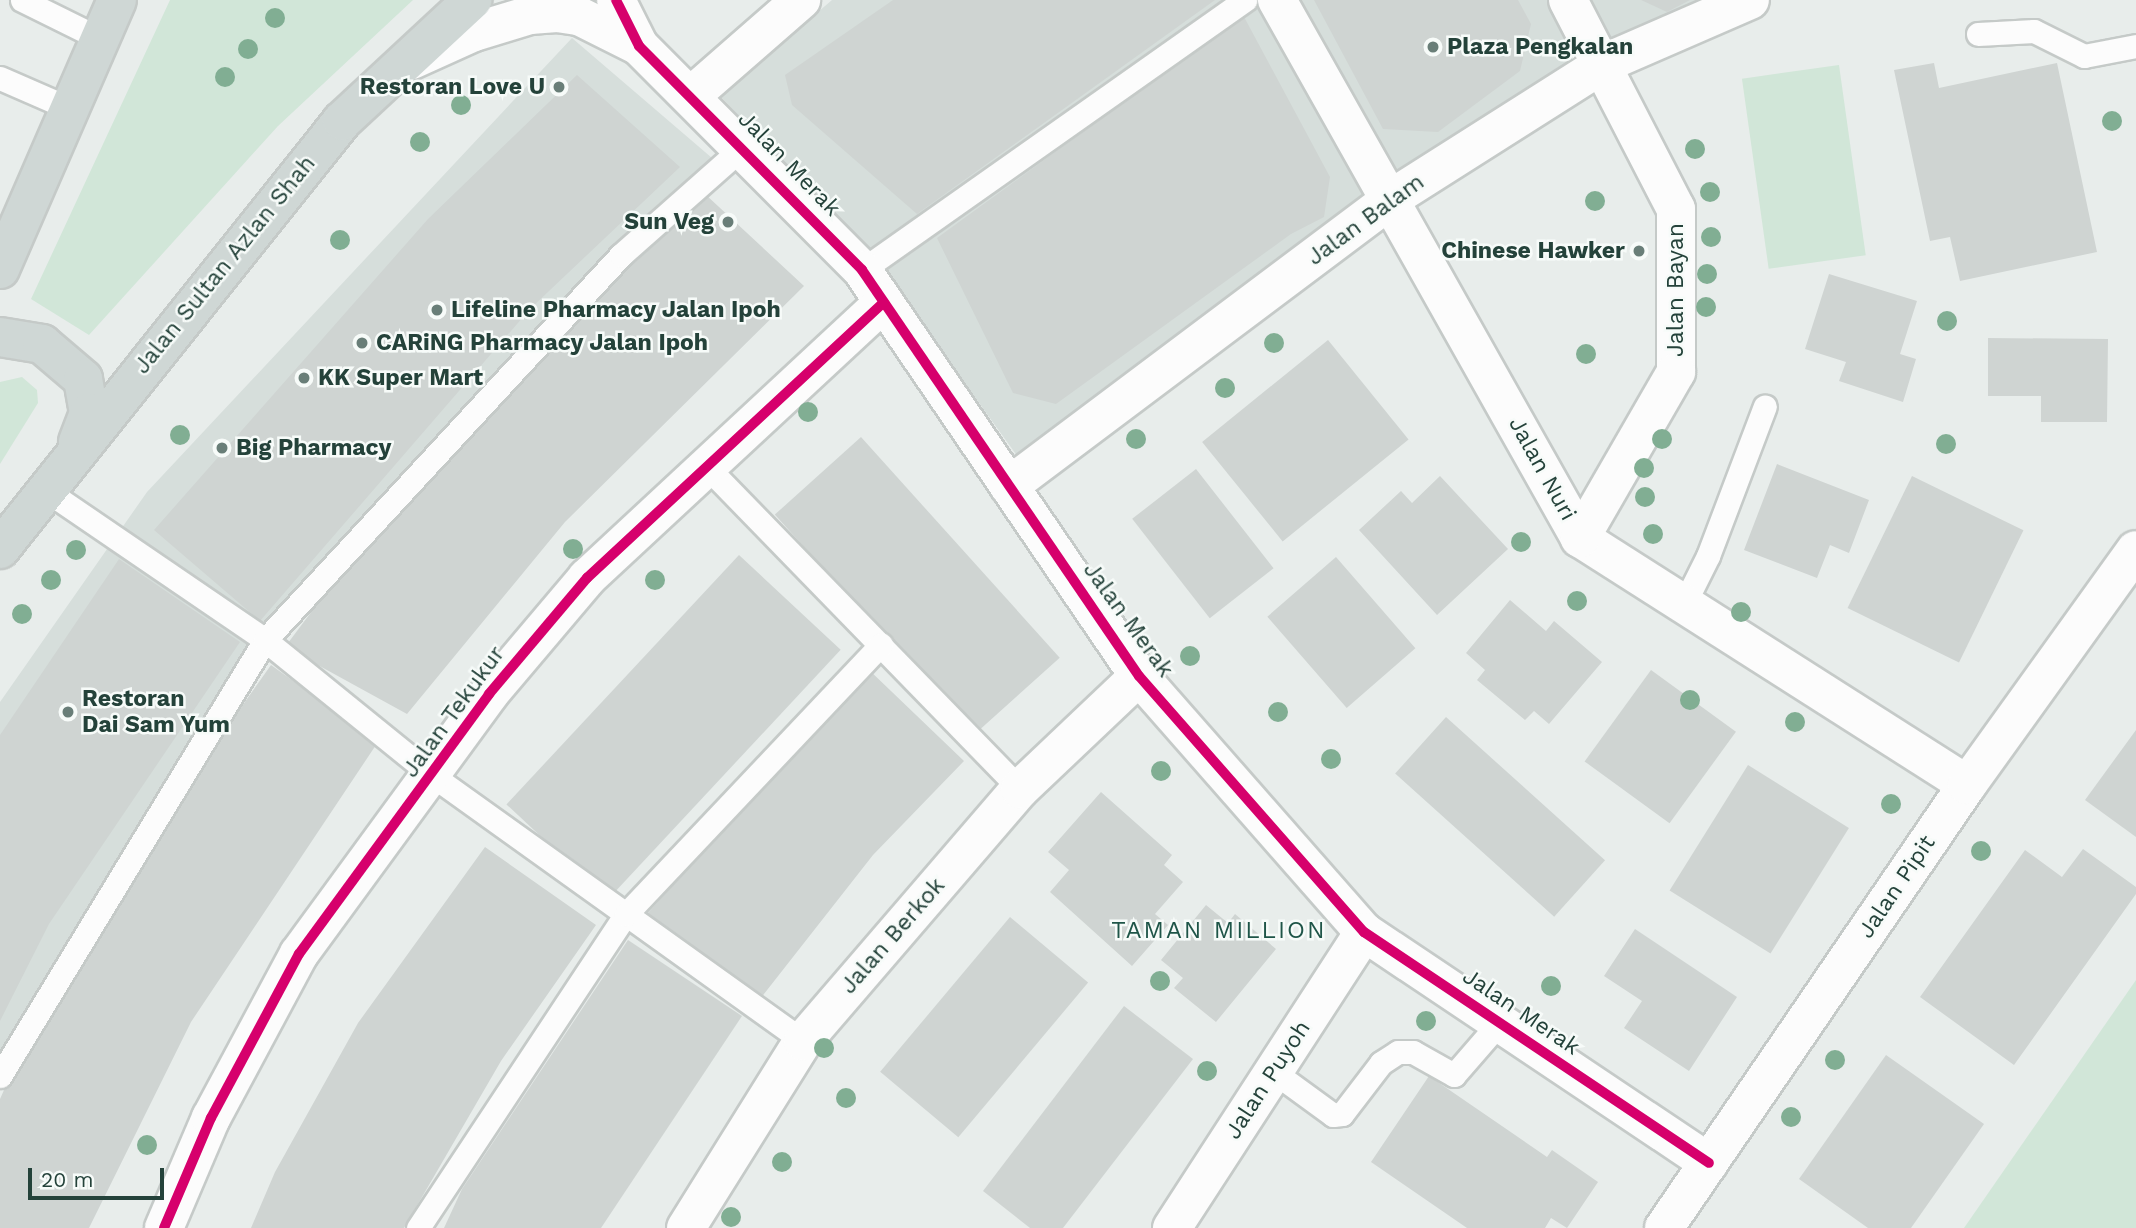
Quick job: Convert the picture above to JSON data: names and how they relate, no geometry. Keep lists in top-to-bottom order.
{
  "streets": {
    "main road": ["Jalan Sultan Azlan Shah"],
    "street": [
      "Jalan Merak",
      "Jalan Balam",
      "Jalan Bayan",
      "Jalan Nuri",
      "Jalan Tekukur",
      "Jalan Pipit",
      "Jalan Berkok",
      "Jalan Puyoh"
    ]
  },
  "crossings": [
    ["Jalan Merak", "Jalan Balam"],
    ["Jalan Merak", "Jalan Sultan Azlan Shah"],
    ["Jalan Merak", "Jalan Tekukur"],
    ["Jalan Merak", "Jalan Pipit"],
    ["Jalan Merak", "Jalan Berkok"],
    ["Jalan Merak", "Jalan Puyoh"],
    ["Jalan Balam", "Jalan Bayan"],
    ["Jalan Balam", "Jalan Nuri"],
    ["Jalan Bayan", "Jalan Nuri"],
    ["Jalan Nuri", "Jalan Pipit"]
  ],
  "districts": ["TAMAN MILLION"],
  "places": [
    "Plaza Pengkalan",
    "Restoran Love U",
    "Sun Veg",
    "Chinese Hawker",
    "Lifeline Pharmacy Jalan Ipoh",
    "CARiNG Pharmacy Jalan Ipoh",
    "KK Super Mart",
    "Big Pharmacy",
    "Restoran Dai Sam Yum"
  ],
  "scale_bar": "20 m"
}
